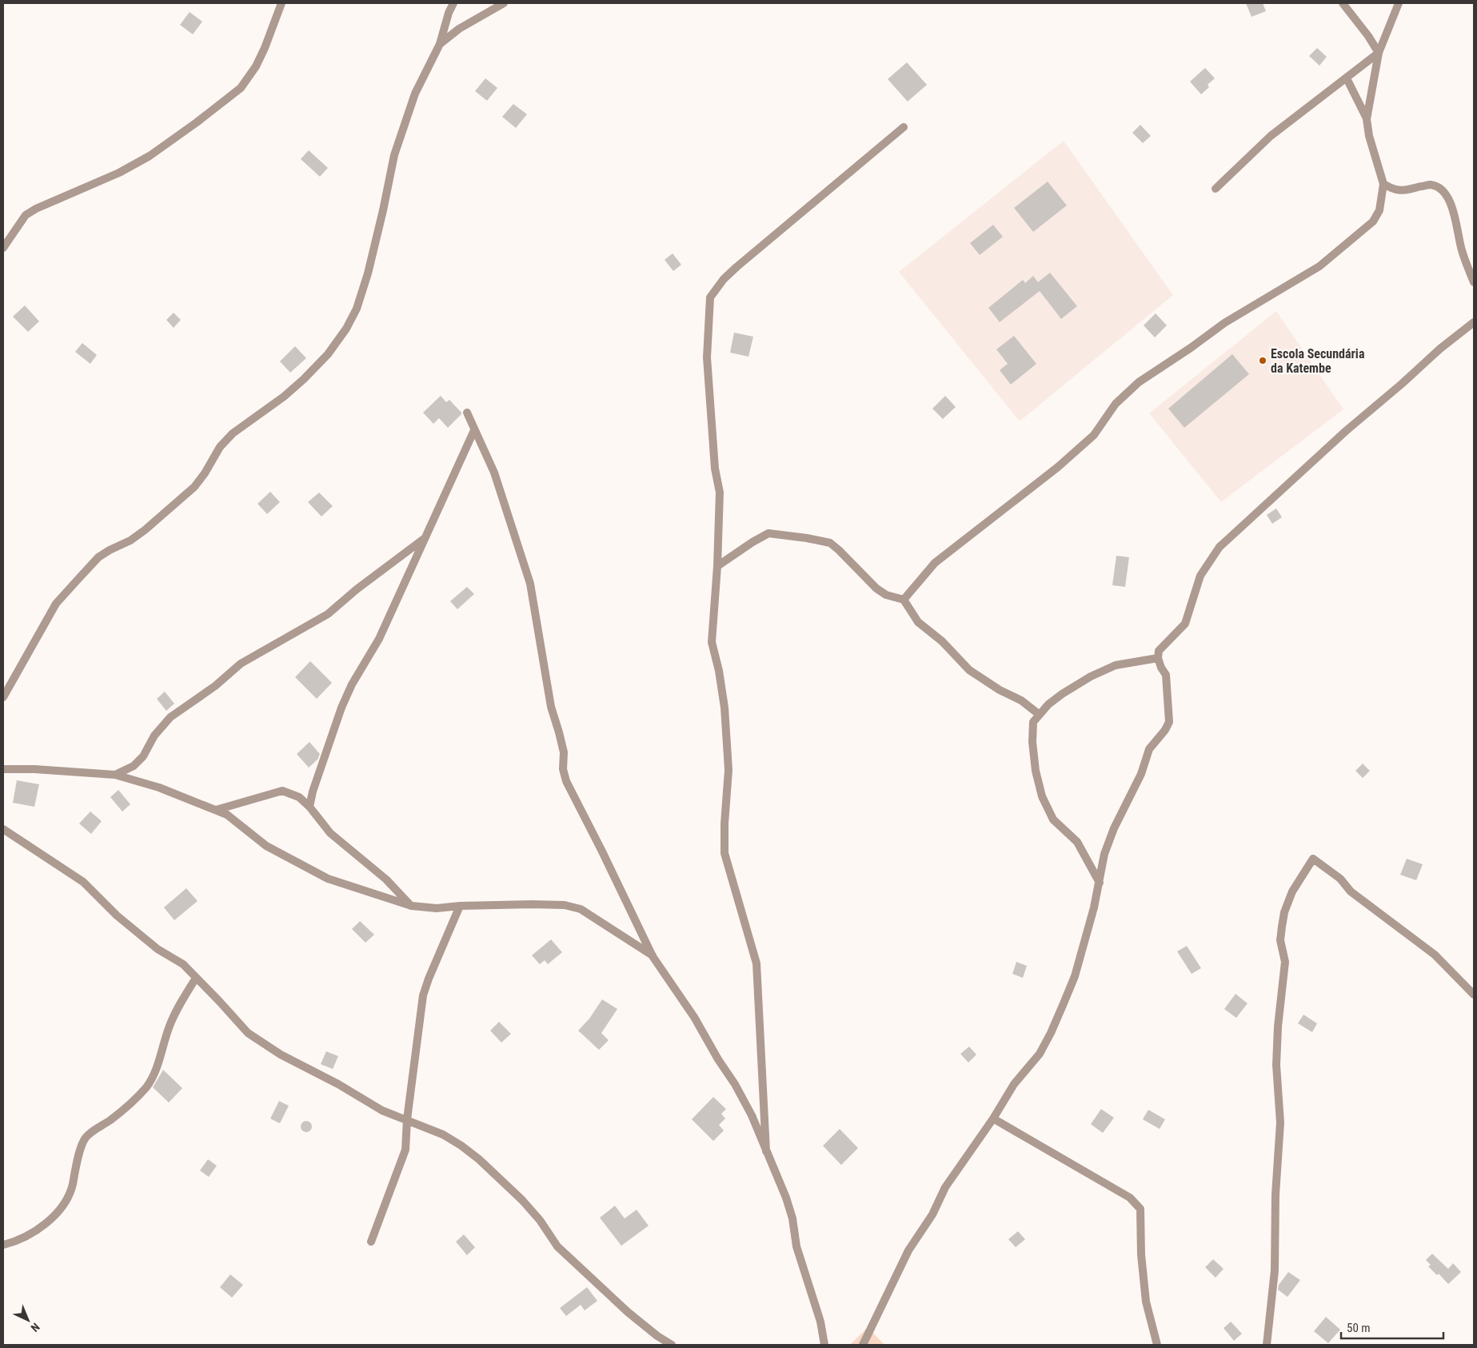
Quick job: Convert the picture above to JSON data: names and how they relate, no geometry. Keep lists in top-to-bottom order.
{
  "places": ["Escola Secundária da Katembe"],
  "scale_bar": "50 m",
  "north": "bottom right"
}
